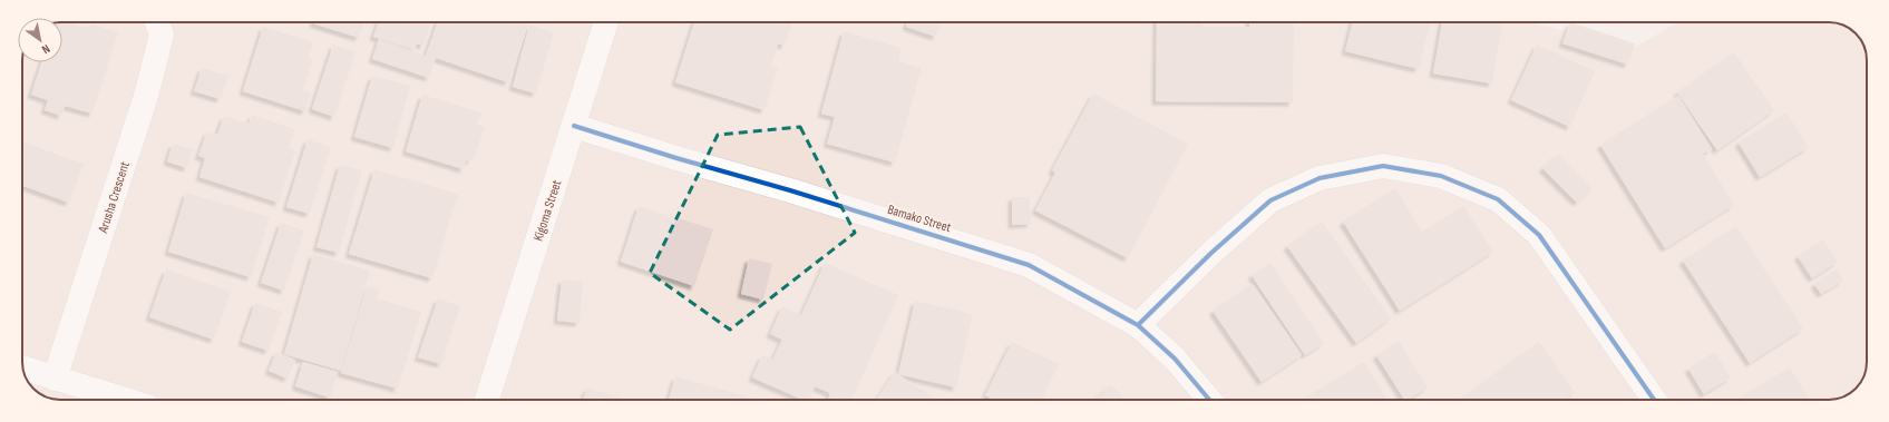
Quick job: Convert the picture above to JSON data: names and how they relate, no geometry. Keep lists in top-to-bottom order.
{
  "streets": {
    "street": ["Arusha Crescent", "Kigoma Street", "Bamako Street"]
  },
  "crossings": [
    ["Kigoma Street", "Bamako Street"]
  ],
  "north": "bottom right"
}
